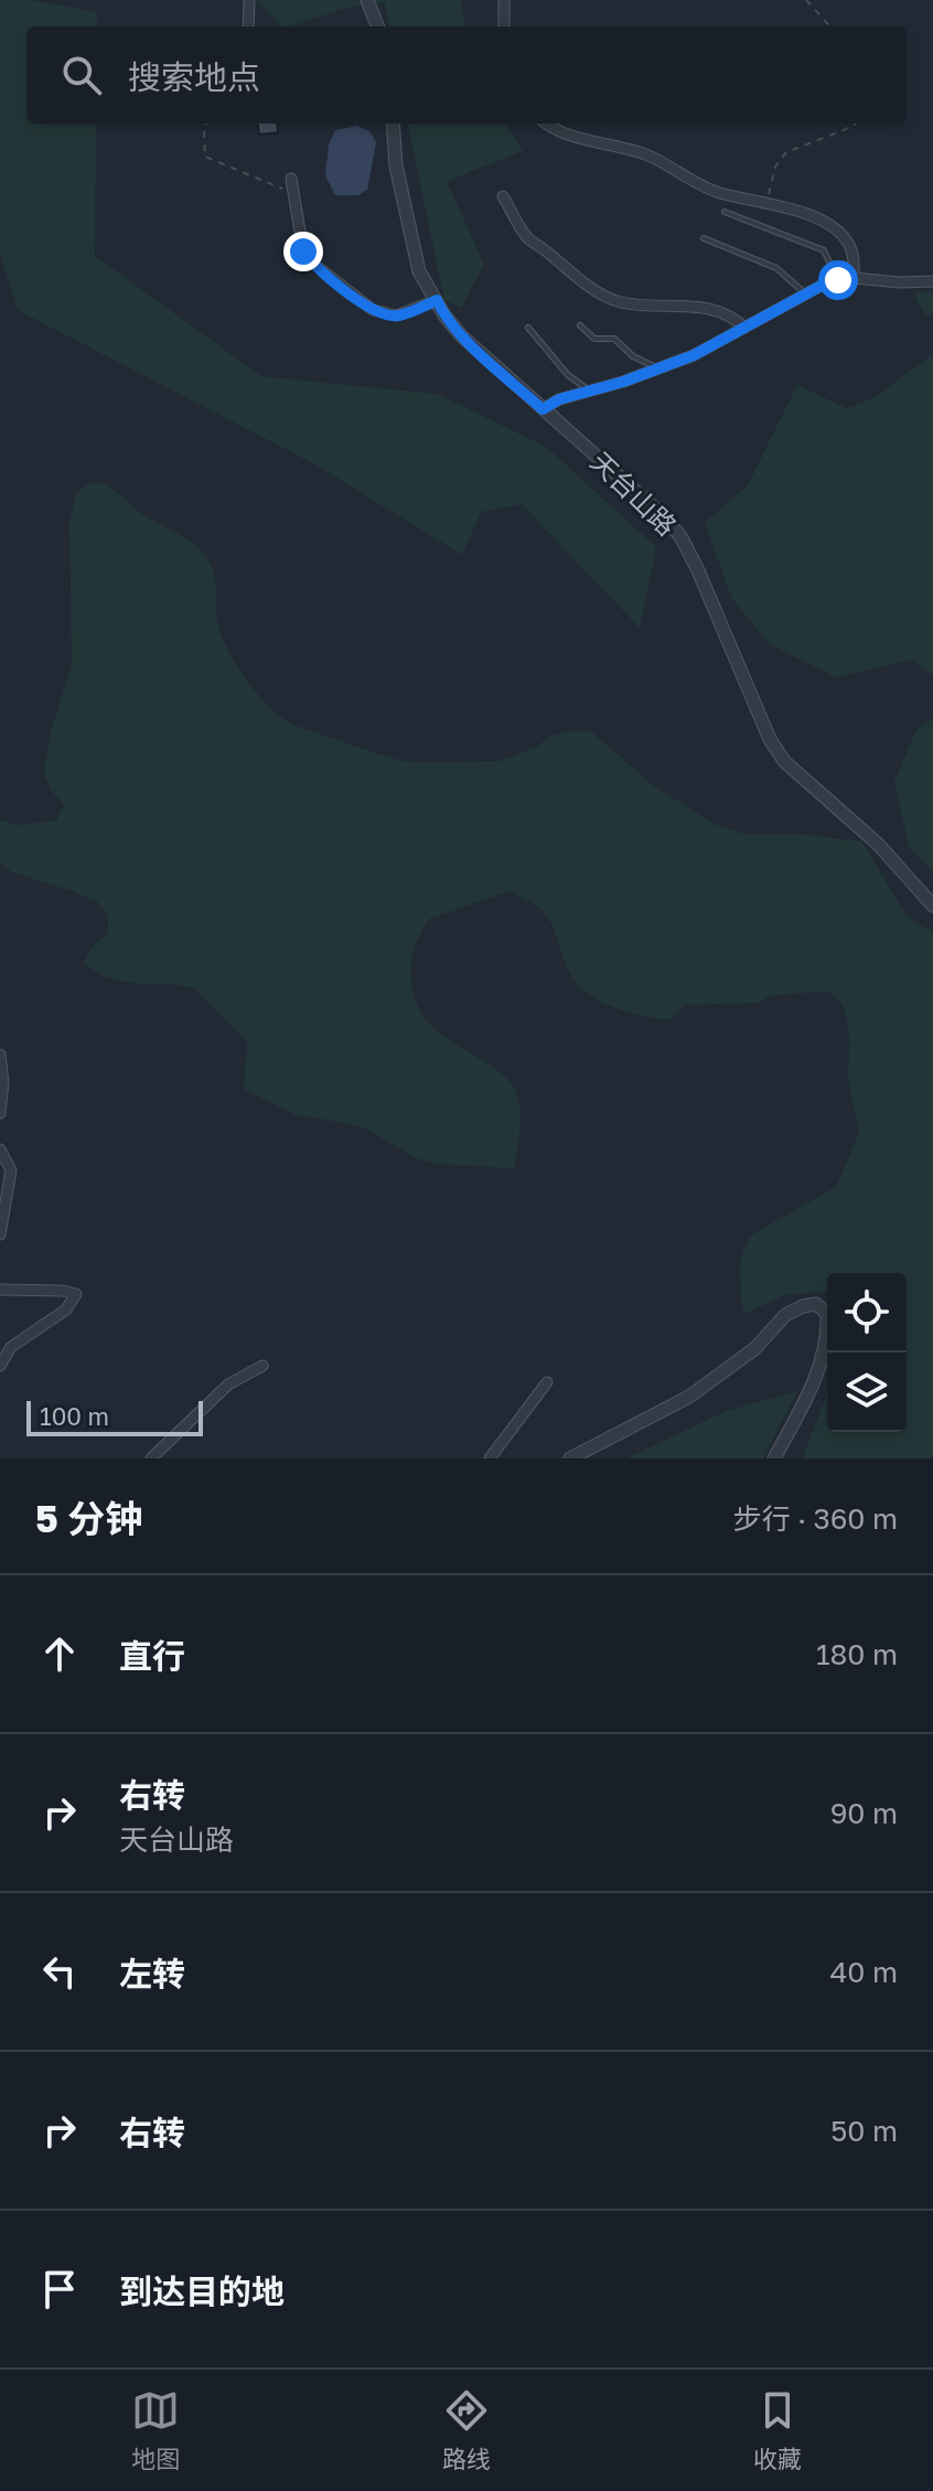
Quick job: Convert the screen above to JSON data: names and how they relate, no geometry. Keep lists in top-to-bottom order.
{
  "streets": {
    "street": ["天台山路"]
  },
  "scale_bar": "100 m",
  "page": {
    "search": "搜索地点",
    "scale": "100 m",
    "heading": ["5 分钟", "步行 · 360 m"],
    "list": [
      ["直行", "180 m"],
      ["右转", "天台山路", "90 m"],
      ["左转", "40 m"],
      ["右转", "50 m"],
      "到达目的地"
    ],
    "nav": ["地图", "路线", "收藏"]
  }
}
